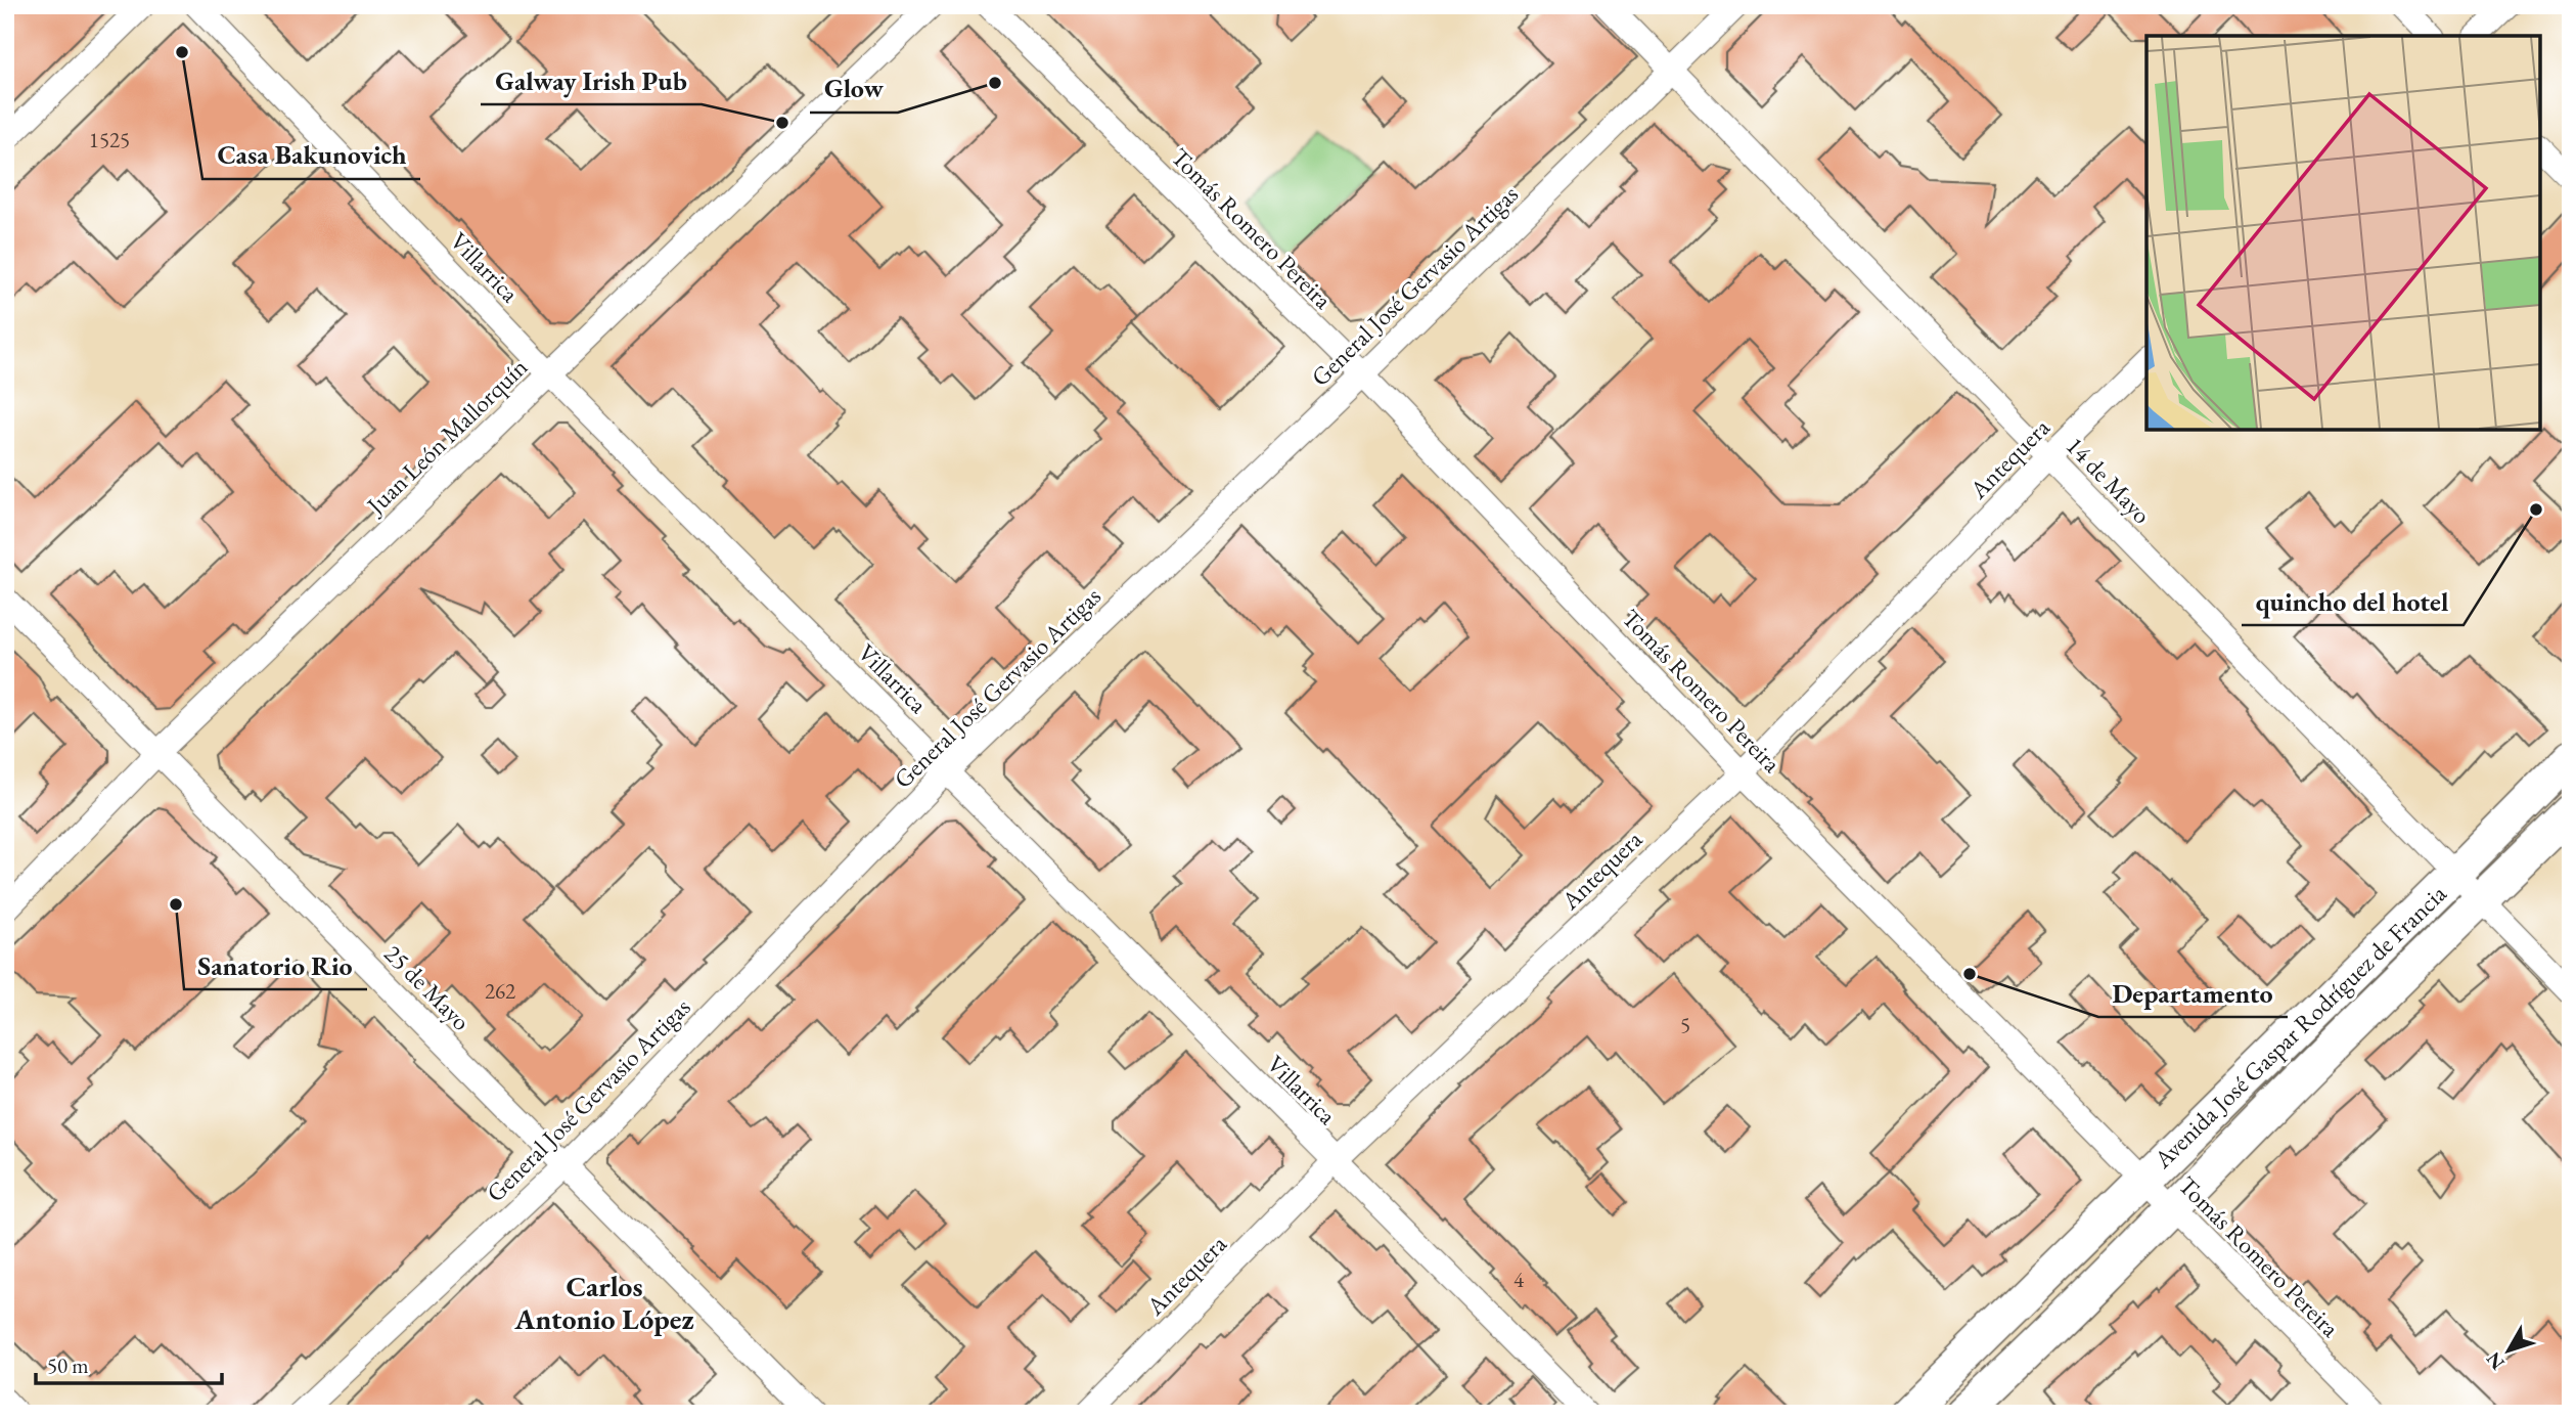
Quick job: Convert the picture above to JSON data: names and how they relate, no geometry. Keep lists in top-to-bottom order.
{
  "streets": {
    "main road": ["Avenida José Gaspar Rodríguez de Francia"],
    "street": [
      "Tomás Romero Pereira",
      "Villarrica",
      "General José Gervasio Artigas",
      "Juan León Mallorquín",
      "Antequera",
      "14 de Mayo",
      "25 de Mayo"
    ]
  },
  "crossings": [
    ["Tomás Romero Pereira", "General José Gervasio Artigas"],
    ["Tomás Romero Pereira", "Antequera"],
    ["Tomás Romero Pereira", "Avenida José Gaspar Rodríguez de Francia"],
    ["Villarrica", "General José Gervasio Artigas"],
    ["Villarrica", "Juan León Mallorquín"],
    ["Villarrica", "Antequera"],
    ["General José Gervasio Artigas", "14 de Mayo"],
    ["General José Gervasio Artigas", "25 de Mayo"],
    ["Juan León Mallorquín", "25 de Mayo"],
    ["Antequera", "14 de Mayo"],
    ["14 de Mayo", "Avenida José Gaspar Rodríguez de Francia"]
  ],
  "districts": ["Carlos Antonio López"],
  "places": [
    "Casa Bakunovich",
    "Glow",
    "Galway Irish Pub",
    "quincho del hotel",
    "Sanatorio Rio",
    "Departamento"
  ],
  "house_numbers": [
    "1525",
    "262",
    "5",
    "4"
  ],
  "scale_bar": "50 m",
  "north": "bottom left"
}
